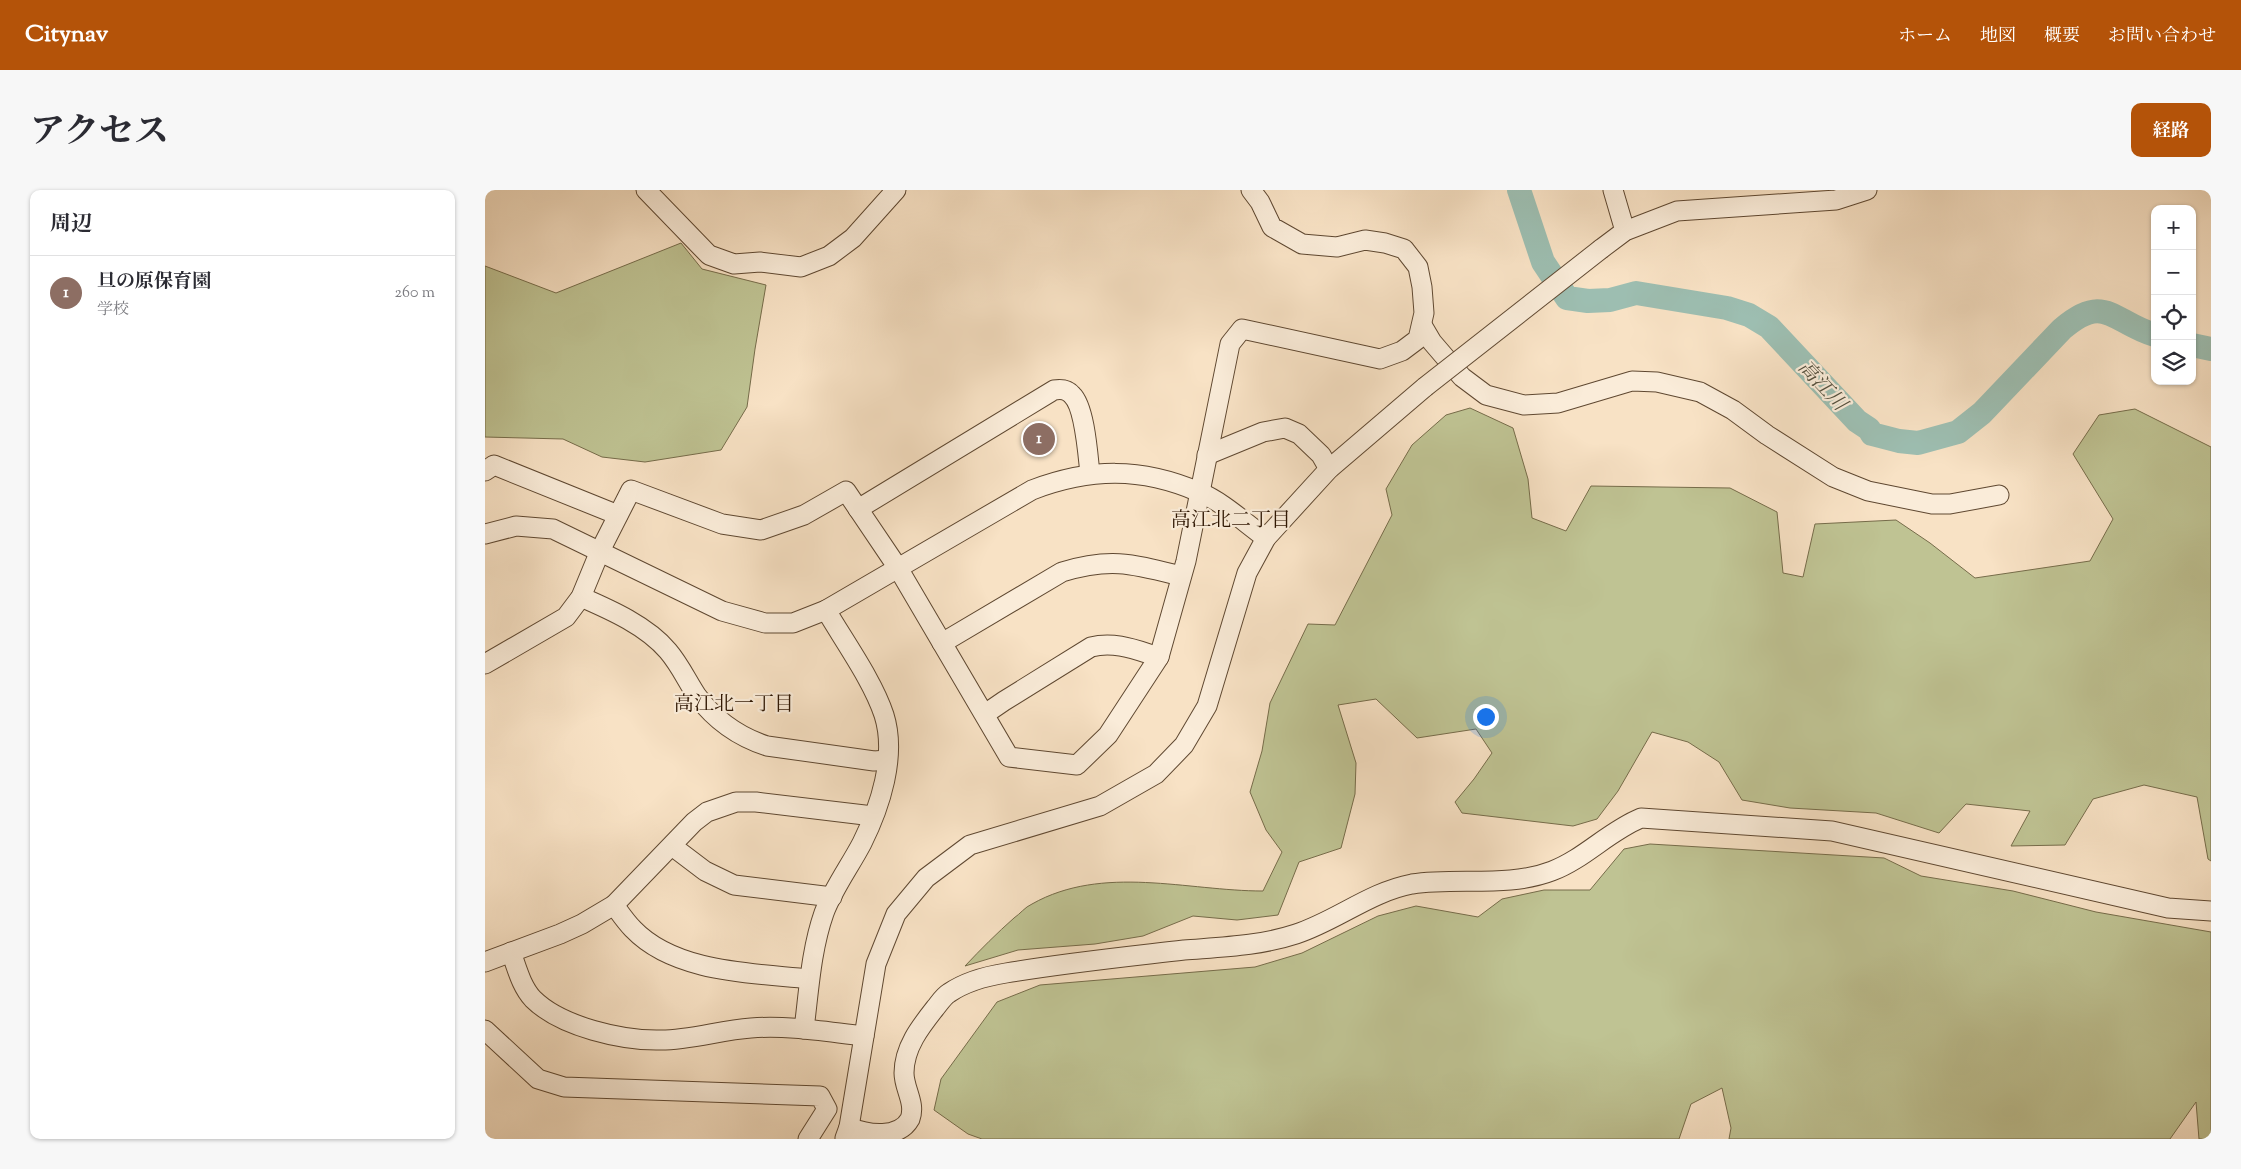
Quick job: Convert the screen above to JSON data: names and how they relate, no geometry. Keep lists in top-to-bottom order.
{
  "districts": ["高江北二丁目", "高江北一丁目"],
  "water": ["高江川"],
  "page": {
    "header": "Citynav",
    "nav": [
      "ホーム",
      "地図",
      "概要",
      "お問い合わせ"
    ],
    "title": "アクセス",
    "buttons": "経路",
    "heading": "周辺",
    "map_buttons": ["+", "−"],
    "list": [
      {
        "mark": "1",
        "name": "旦の原保育園",
        "note": "学校",
        "value": "260 m"
      }
    ],
    "pins": "1"
  }
}
